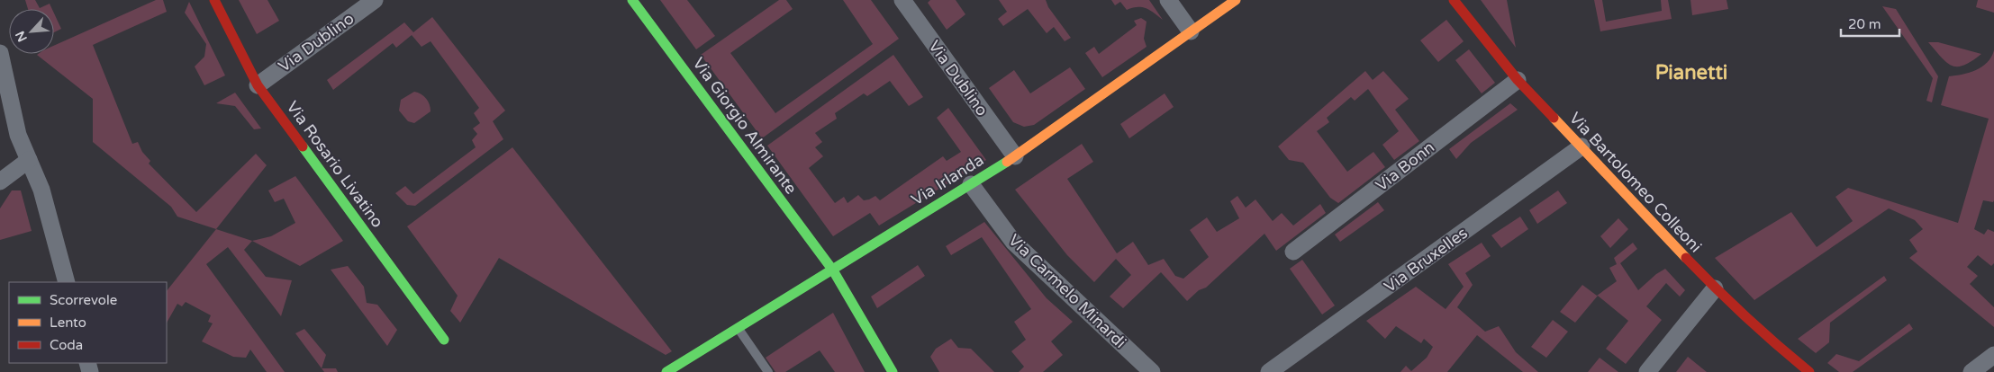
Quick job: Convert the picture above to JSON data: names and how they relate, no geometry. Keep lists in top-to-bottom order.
{
  "streets": {
    "street": [
      "Via Dublino",
      "Via Giorgio Almirante",
      "Via Rosario Livatino",
      "Via Bonn",
      "Via Irlanda",
      "Via Bartolomeo Colleoni",
      "Via Bruxelles",
      "Via Carmelo Minardi"
    ]
  },
  "crossings": [
    ["Via Dublino", "Via Rosario Livatino"],
    ["Via Dublino", "Via Irlanda"],
    ["Via Giorgio Almirante", "Via Irlanda"],
    ["Via Bonn", "Via Bartolomeo Colleoni"],
    ["Via Irlanda", "Via Carmelo Minardi"],
    ["Via Bartolomeo Colleoni", "Via Bruxelles"]
  ],
  "districts": ["Pianetti"],
  "legend": ["Scorrevole", "Lento", "Coda"],
  "scale_bar": "20 m",
  "north": "bottom left"
}
